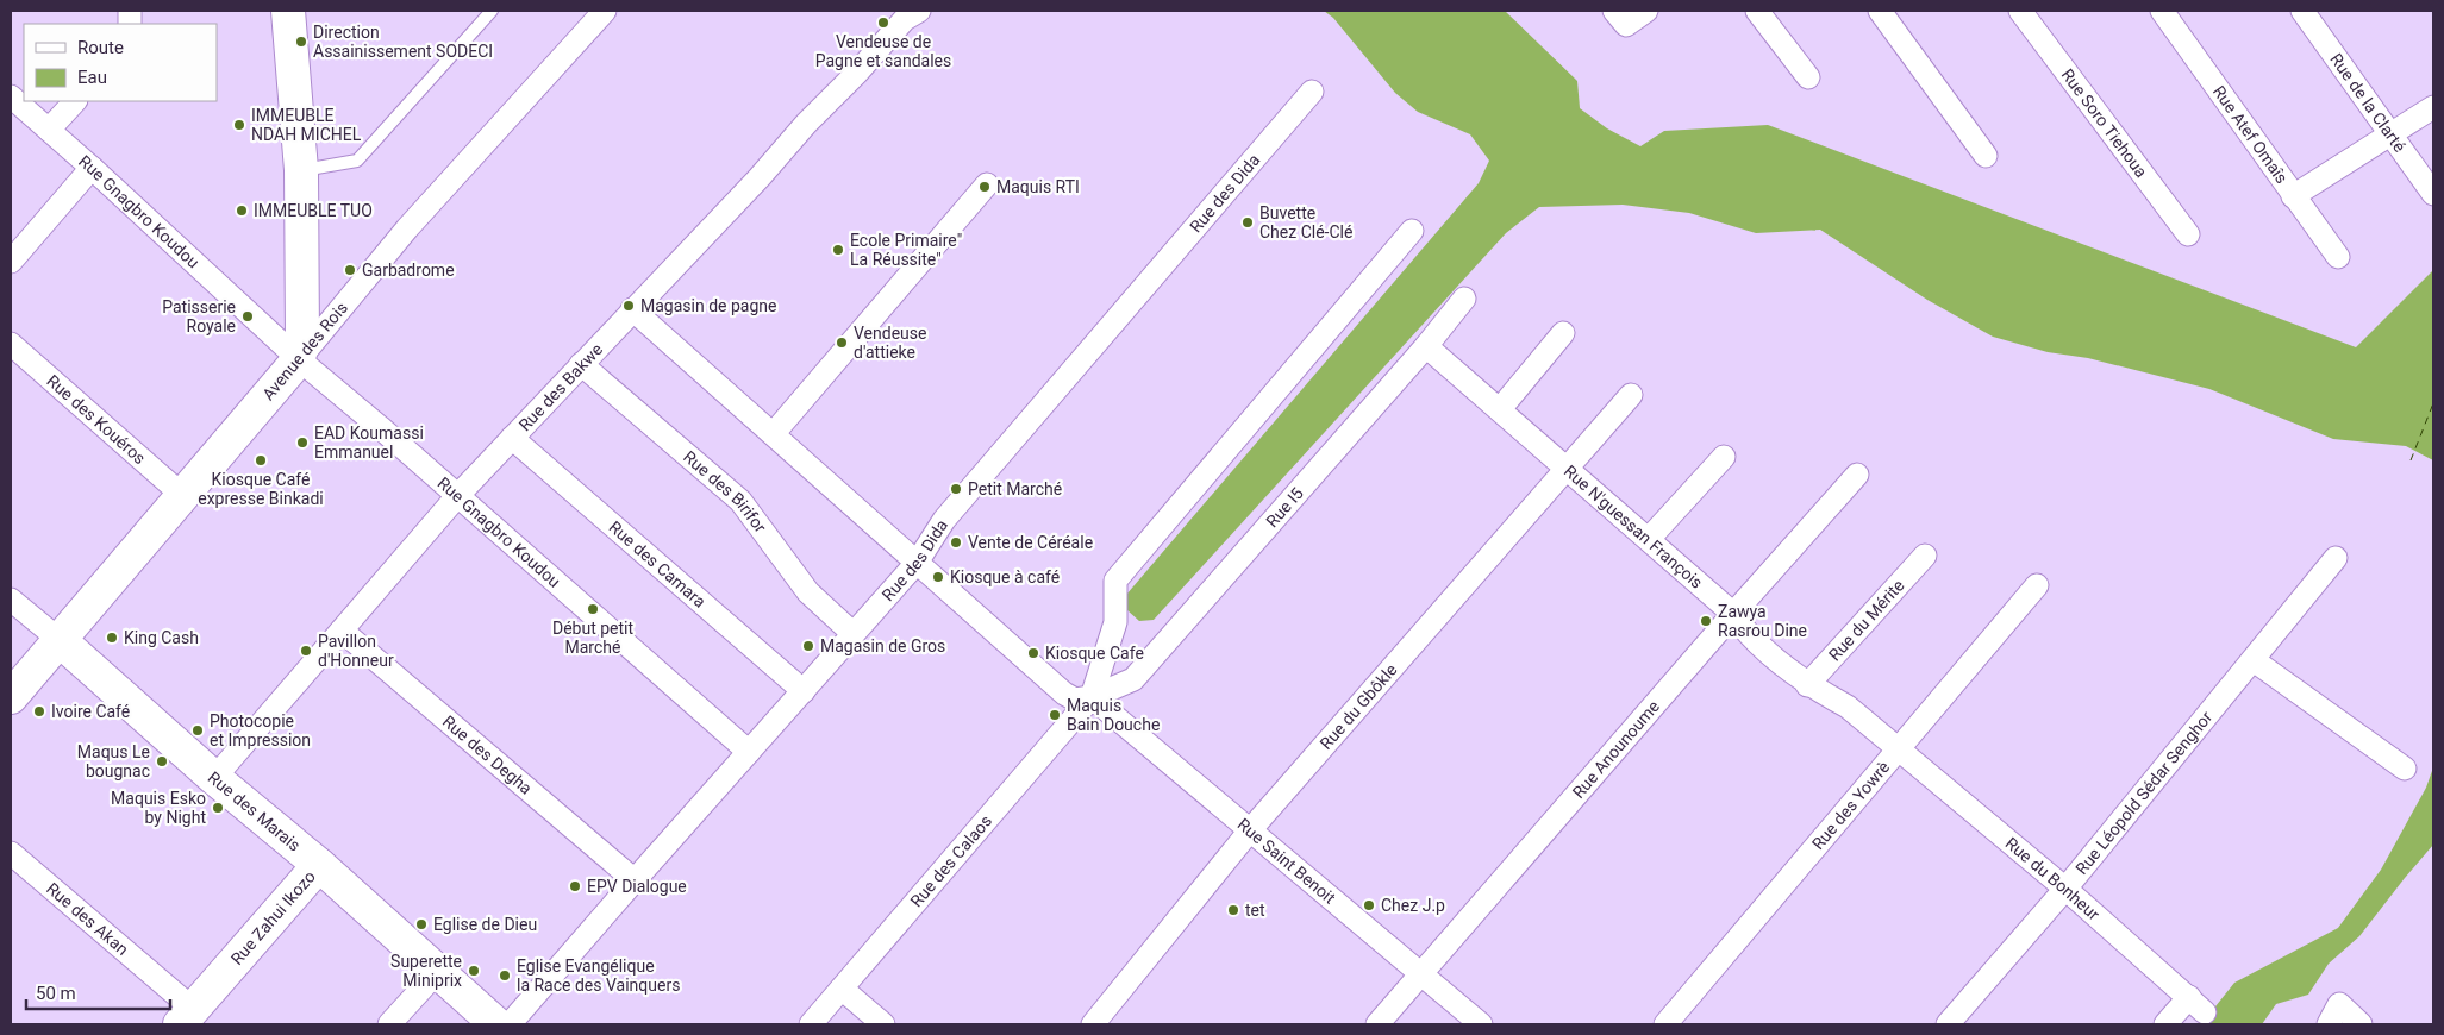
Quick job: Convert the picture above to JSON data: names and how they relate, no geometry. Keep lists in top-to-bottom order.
{
  "streets": {
    "street": [
      "Rue de la Clarté",
      "Rue Soro Tiehoua",
      "Rue Atef Omaîs",
      "Rue des Dida",
      "Rue Gnagbro Koudou",
      "Avenue des Rois",
      "Rue des Bakwe",
      "Rue des Kouéros",
      "Rue des Birifor",
      "Rue I5",
      "Rue N'guessan François",
      "Rue des Camara",
      "Rue du Mérite",
      "Rue du Gbôkle",
      "Rue Anounoume",
      "Rue des Degha",
      "Rue Léopold Sédar Senghor",
      "Rue des Yowrè",
      "Rue des Marais",
      "Rue Saint Benoit",
      "Rue des Calaos",
      "Rue du Bonheur",
      "Rue Zahui Ikozo",
      "Rue des Akan"
    ]
  },
  "crossings": [
    ["Rue des Dida", "Rue Gnagbro Koudou"],
    ["Rue des Dida", "Rue des Birifor"],
    ["Rue des Dida", "Rue des Camara"],
    ["Rue des Dida", "Rue des Degha"],
    ["Rue Gnagbro Koudou", "Avenue des Rois"],
    ["Rue Gnagbro Koudou", "Rue des Bakwe"],
    ["Avenue des Rois", "Rue des Kouéros"],
    ["Avenue des Rois", "Rue des Marais"],
    ["Rue des Bakwe", "Rue des Birifor"],
    ["Rue des Bakwe", "Rue des Camara"],
    ["Rue des Bakwe", "Rue des Degha"],
    ["Rue des Bakwe", "Rue des Marais"],
    ["Rue I5", "Rue N'guessan François"],
    ["Rue I5", "Rue Saint Benoit"],
    ["Rue I5", "Rue des Calaos"],
    ["Rue N'guessan François", "Rue du Mérite"],
    ["Rue N'guessan François", "Rue du Gbôkle"],
    ["Rue N'guessan François", "Rue Anounoume"],
    ["Rue N'guessan François", "Rue des Yowrè"],
    ["Rue N'guessan François", "Rue du Bonheur"],
    ["Rue du Gbôkle", "Rue Saint Benoit"],
    ["Rue Anounoume", "Rue Saint Benoit"],
    ["Rue Léopold Sédar Senghor", "Rue du Bonheur"],
    ["Rue des Yowrè", "Rue du Bonheur"],
    ["Rue des Marais", "Rue Zahui Ikozo"],
    ["Rue Saint Benoit", "Rue des Calaos"],
    ["Rue Zahui Ikozo", "Rue des Akan"]
  ],
  "places": [
    "Vendeuse de Pagne et sandales",
    "Direction Assainissement SODECI",
    "IMMEUBLE NDAH MICHEL",
    "Maquis RTI",
    "IMMEUBLE TUO",
    "Buvette Chez Clé-Clé",
    "Ecole Primaire\" La Réussite\"",
    "Garbadrome",
    "Magasin de pagne",
    "Patisserie Royale",
    "Vendeuse d'attieke",
    "EAD Koumassi Emmanuel",
    "Kiosque Café expresse Binkadi",
    "Petit Marché",
    "Vente de Céréale",
    "Kiosque à café",
    "Début petit Marché",
    "Zawya Rasrou Dine",
    "King Cash",
    "Magasin de Gros",
    "Pavillon d'Honneur",
    "Kiosque Cafe",
    "Ivoire Café",
    "Maquis Bain Douche",
    "Photocopie et Impression",
    "Maqus Le bougnac",
    "Maquis Esko by Night",
    "EPV Dialogue",
    "Chez J.p",
    "tet",
    "Eglise de Dieu",
    "Superette Miniprix",
    "Eglise Evangélique la Race des Vainquers"
  ],
  "legend": ["Route", "Eau"],
  "scale_bar": "50 m"
}
